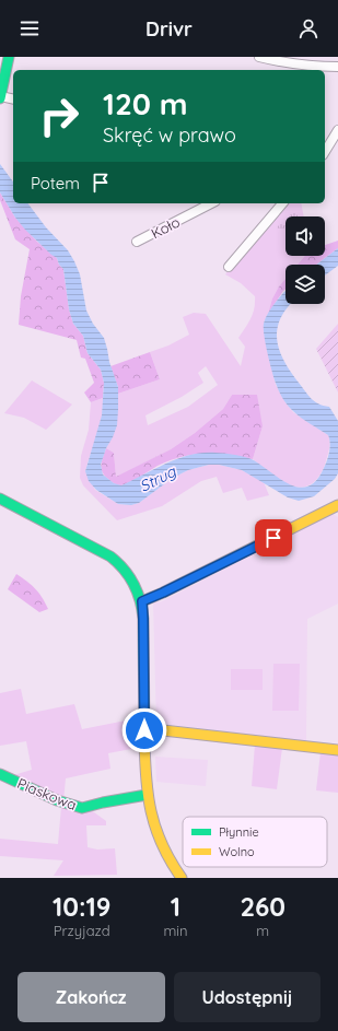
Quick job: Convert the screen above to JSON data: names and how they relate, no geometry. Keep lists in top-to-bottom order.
{
  "streets": {
    "street": ["Koło", "Piaskowa"]
  },
  "water": ["Strug"],
  "legend": ["Płynnie", "Wolno"],
  "page": {
    "header": "Drivr",
    "turn": ["120 m", "Skręć w prawo"],
    "then": "Potem",
    "eta": [
      "10:19",
      "Przyjazd",
      "1",
      "min",
      "260",
      "m"
    ],
    "buttons": ["Zakończ", "Udostępnij"]
  }
}
